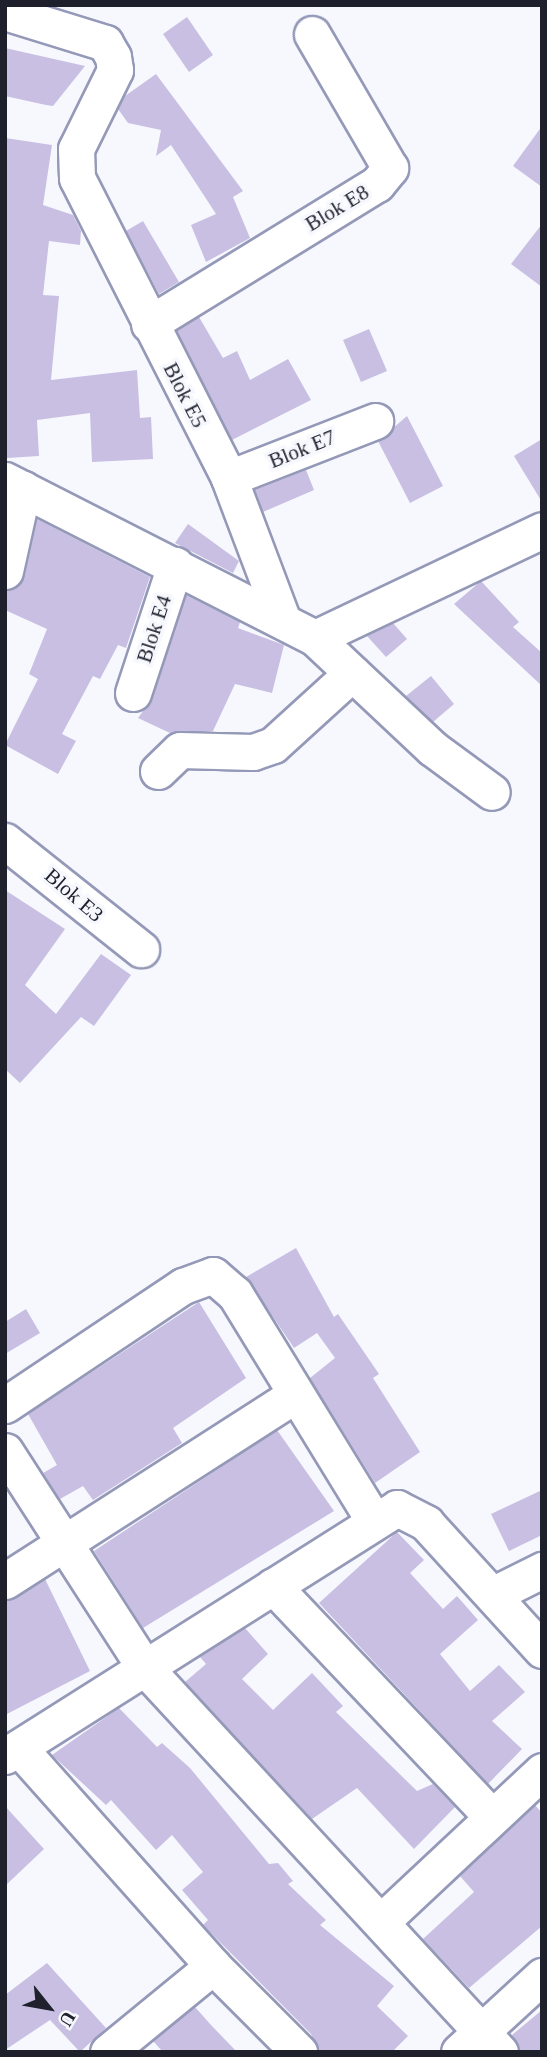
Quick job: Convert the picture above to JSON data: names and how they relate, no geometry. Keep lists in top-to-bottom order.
{
  "streets": {
    "street": [
      "Blok E8",
      "Blok E5",
      "Blok E7",
      "Blok E4",
      "Blok E3"
    ]
  },
  "crossings": [
    ["Blok E8", "Blok E5"],
    ["Blok E5", "Blok E7"]
  ],
  "north": "bottom right"
}
